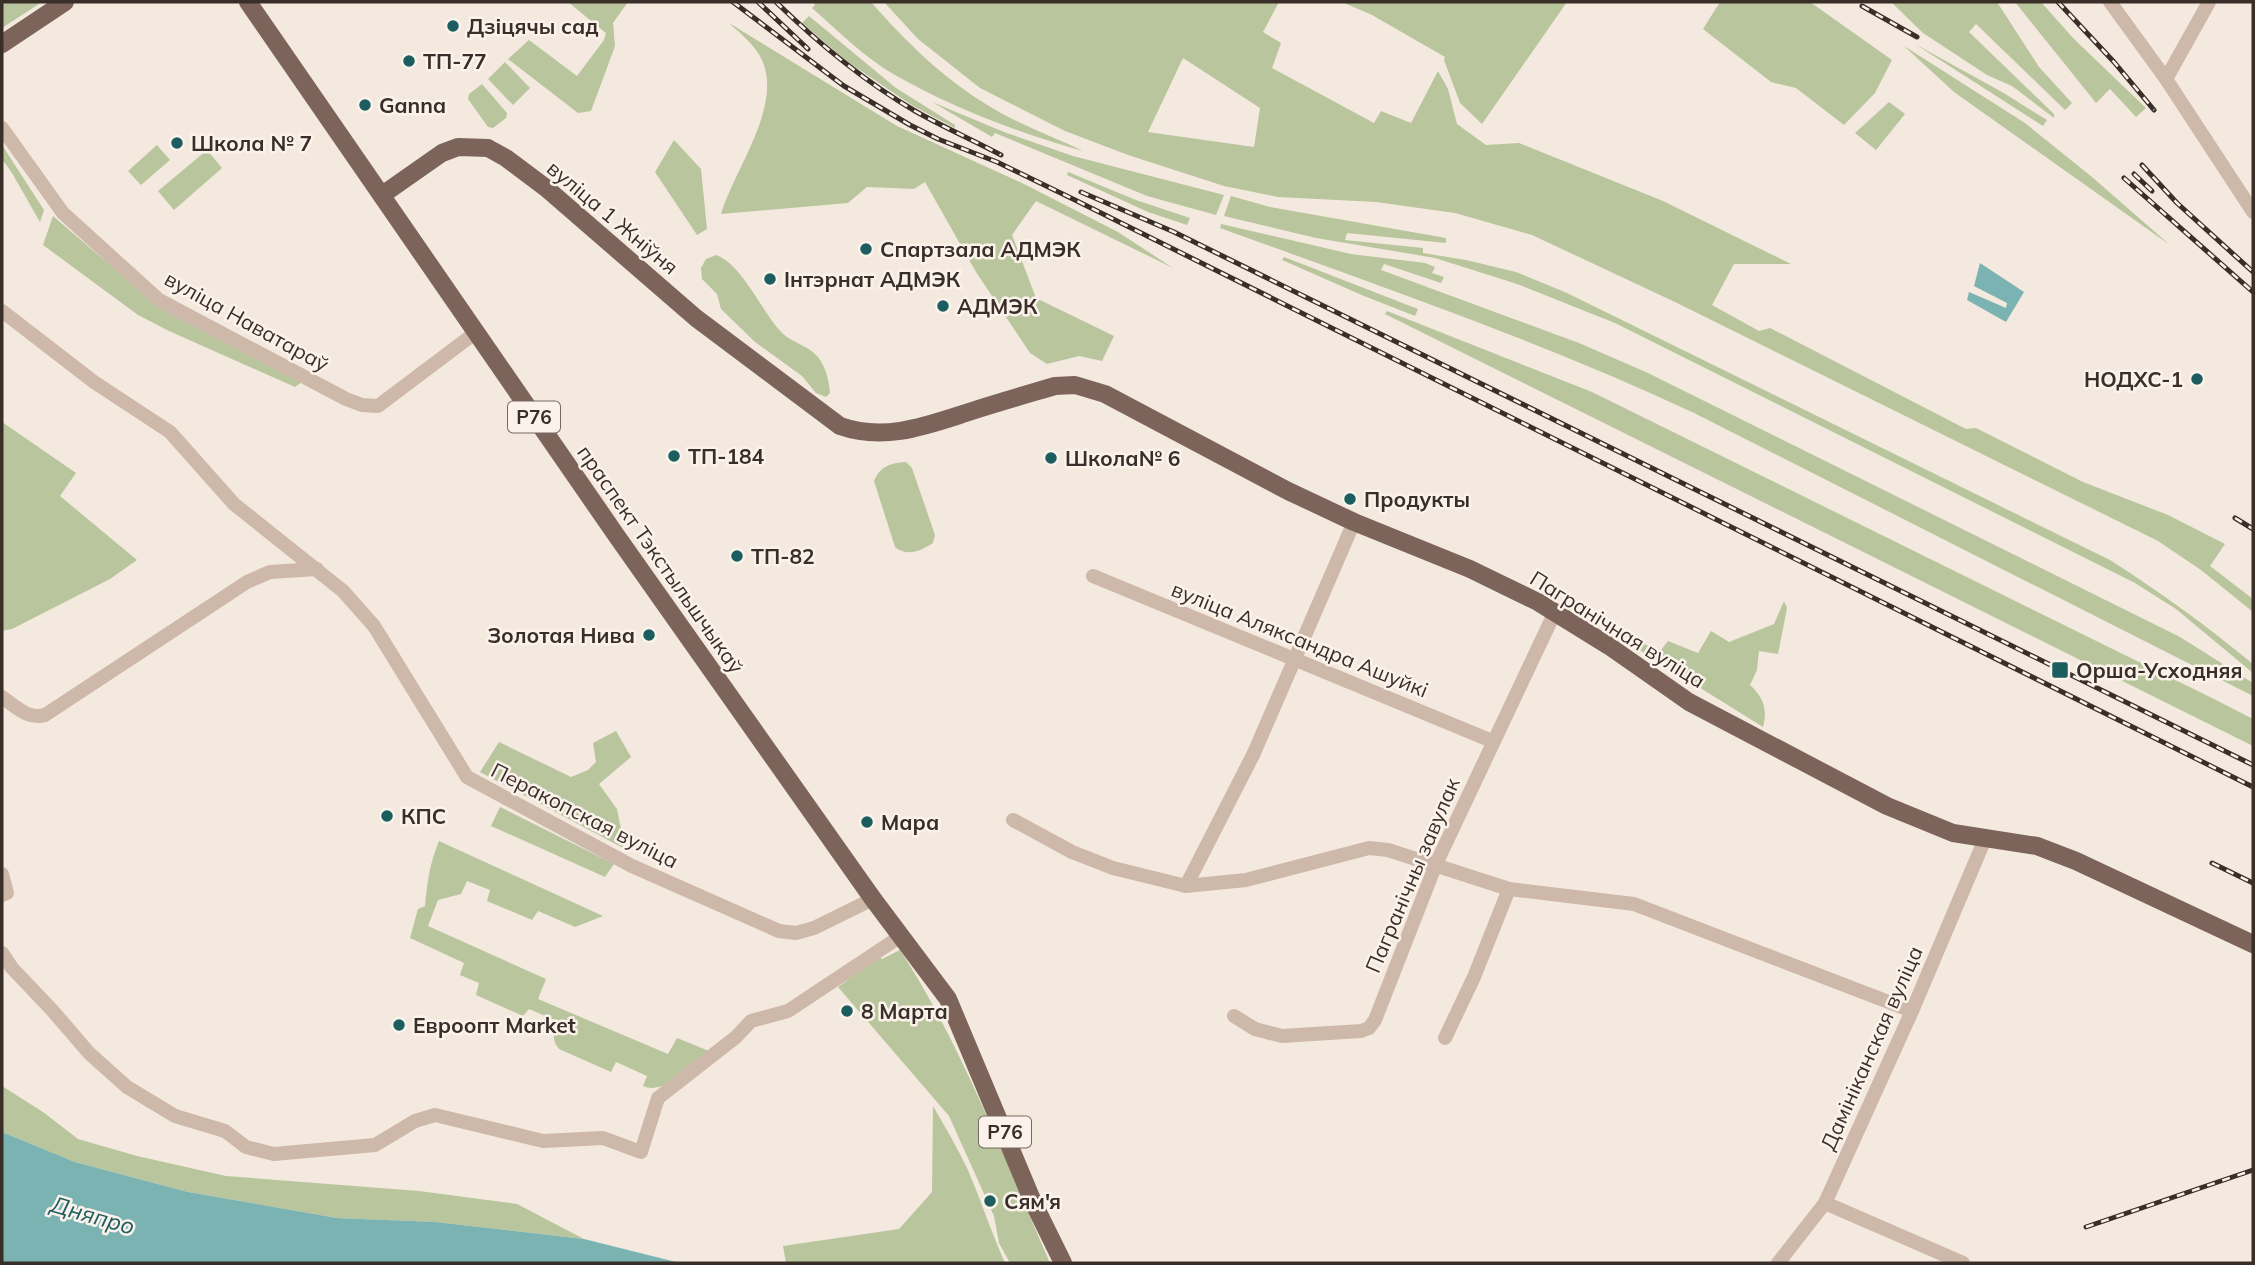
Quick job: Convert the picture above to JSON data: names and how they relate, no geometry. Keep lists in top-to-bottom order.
{
  "streets": {
    "main road": [
      "вуліца 1 Жніўня",
      "Р76",
      "праспект Тэкстыльшчыкаў",
      "Пагранічная вуліца"
    ],
    "street": [
      "вуліца Наватараў",
      "вуліца Аляксандра Ашуйкі",
      "Перакопская вуліца",
      "Пагранічны завулак",
      "Дамініканская вуліца"
    ]
  },
  "crossings": [
    ["вуліца 1 Жніўня", "праспект Тэкстыльшчыкаў"],
    ["вуліца 1 Жніўня", "Пагранічная вуліца"],
    ["вуліца Наватараў", "праспект Тэкстыльшчыкаў"],
    ["праспект Тэкстыльшчыкаў", "Перакопская вуліца"],
    ["Пагранічная вуліца", "Пагранічны завулак"],
    ["Пагранічная вуліца", "Дамініканская вуліца"],
    ["вуліца Аляксандра Ашуйкі", "Пагранічны завулак"]
  ],
  "water": ["Дняпро"],
  "places": {
    "other": [
      "Дзіцячы сад",
      "ТП-77",
      "Ganna",
      "Школа № 7",
      "Спартзала АДМЭК",
      "Інтэрнат АДМЭК",
      "АДМЭК",
      "НОДХС-1",
      "ТП-184",
      "Школа№ 6",
      "Продукты",
      "ТП-82",
      "Золотая Нива",
      "КПС",
      "Мара",
      "8 Марта",
      "Евроопт Market",
      "Сям'я"
    ],
    "transit": ["Орша-Усходняя"]
  }
}
